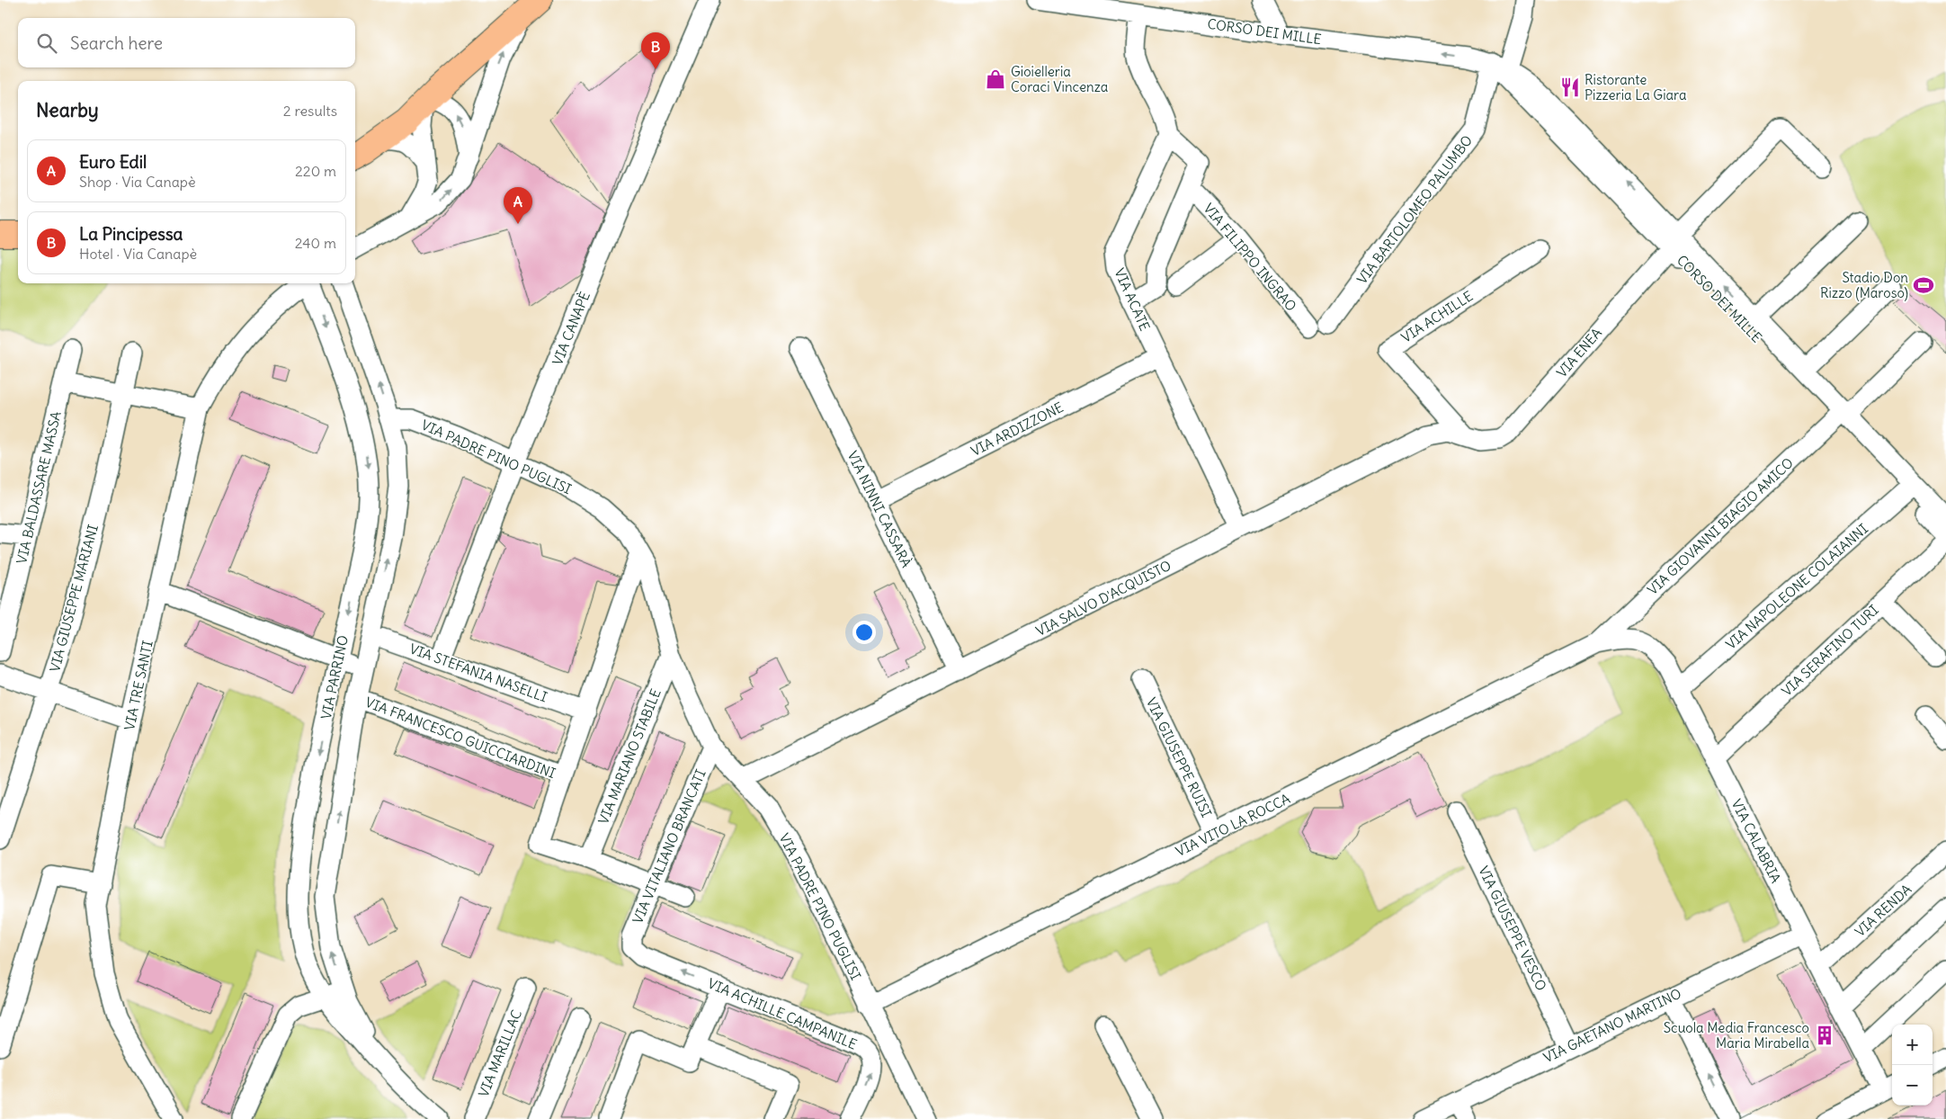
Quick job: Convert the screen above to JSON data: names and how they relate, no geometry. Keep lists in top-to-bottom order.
{
  "streets": {
    "street": [
      "CORSO DEI MILLE",
      "VIA BARTOLOMEO PALUMBO",
      "VIA FILIPPO INGRAO",
      "VIA ACATE",
      "VIA ACHILLE",
      "VIA CANAPÈ",
      "VIA ENEA",
      "VIA ARDIZZONE",
      "VIA PADRE PINO PUGLISI",
      "VIA BALDASSARE MASSA",
      "VIA NINNI CASSARÀ",
      "VIA GIOVANNI BIAGIO AMICO",
      "VIA NAPOLEONE COLAIANNI",
      "VIA GIUSEPPE MARIANI",
      "VIA SALVO D'ACQUISTO",
      "VIA SERAFINO TURI",
      "VIA STEFANIA NASELLI",
      "VIA PARRINO",
      "VIA TRE SANTI",
      "VIA FRANCESCO GUICCIARDINI",
      "VIA MARIANO STABILE",
      "VIA GIUSEPPE RUISI",
      "VIA VITO LA ROCCA",
      "VIA CALABRIA",
      "VIA VITALIANO BRANCATI",
      "VIA RENDA",
      "VIA GIUSEPPE VESCO",
      "VIA ACHILLE CAMPANILE",
      "VIA GAETANO MARTINO",
      "VIA MARILLAC"
    ]
  },
  "crossings": [
    ["CORSO DEI MILLE", "VIA BARTOLOMEO PALUMBO"],
    ["CORSO DEI MILLE", "VIA ENEA"],
    ["CORSO DEI MILLE", "VIA GIOVANNI BIAGIO AMICO"],
    ["CORSO DEI MILLE", "VIA NAPOLEONE COLAIANNI"],
    ["VIA ACATE", "VIA ARDIZZONE"],
    ["VIA ACATE", "VIA SALVO D'ACQUISTO"],
    ["VIA ACHILLE", "VIA ENEA"],
    ["VIA ACHILLE", "VIA SALVO D'ACQUISTO"],
    ["VIA CANAPÈ", "VIA PADRE PINO PUGLISI"],
    ["VIA CANAPÈ", "VIA STEFANIA NASELLI"],
    ["VIA ENEA", "VIA SALVO D'ACQUISTO"],
    ["VIA ARDIZZONE", "VIA NINNI CASSARÀ"],
    ["VIA PADRE PINO PUGLISI", "VIA SALVO D'ACQUISTO"],
    ["VIA PADRE PINO PUGLISI", "VIA PARRINO"],
    ["VIA PADRE PINO PUGLISI", "VIA MARIANO STABILE"],
    ["VIA PADRE PINO PUGLISI", "VIA VITO LA ROCCA"],
    ["VIA PADRE PINO PUGLISI", "VIA VITALIANO BRANCATI"],
    ["VIA NINNI CASSARÀ", "VIA SALVO D'ACQUISTO"],
    ["VIA GIOVANNI BIAGIO AMICO", "VIA VITO LA ROCCA"],
    ["VIA GIOVANNI BIAGIO AMICO", "VIA CALABRIA"],
    ["VIA NAPOLEONE COLAIANNI", "VIA CALABRIA"],
    ["VIA SERAFINO TURI", "VIA CALABRIA"],
    ["VIA STEFANIA NASELLI", "VIA PARRINO"],
    ["VIA PARRINO", "VIA FRANCESCO GUICCIARDINI"],
    ["VIA GIUSEPPE RUISI", "VIA VITO LA ROCCA"],
    ["VIA VITO LA ROCCA", "VIA CALABRIA"],
    ["VIA CALABRIA", "VIA RENDA"],
    ["VIA CALABRIA", "VIA GAETANO MARTINO"],
    ["VIA VITALIANO BRANCATI", "VIA ACHILLE CAMPANILE"],
    ["VIA GIUSEPPE VESCO", "VIA GAETANO MARTINO"]
  ],
  "one_way": ["VIA ACHILLE CAMPANILE"],
  "places": {
    "shop": ["Gioielleria Coraci Vincenza"],
    "restaurant": ["Ristorante Pizzeria La Giara"],
    "sports": ["Stadio Don Rizzo (Maroso)"],
    "building": ["Scuola Media Francesco Maria Mirabella"]
  },
  "page": {
    "search": "Search here",
    "pins": ["B", "A"],
    "heading": ["Nearby", "2 results"],
    "list": [
      {
        "mark": "A",
        "name": "Euro Edil",
        "note": "Shop · Via Canapè",
        "value": "220 m"
      },
      {
        "mark": "B",
        "name": "La Pincipessa",
        "note": "Hotel · Via Canapè",
        "value": "240 m"
      }
    ],
    "map_buttons": ["+", "−"]
  }
}
